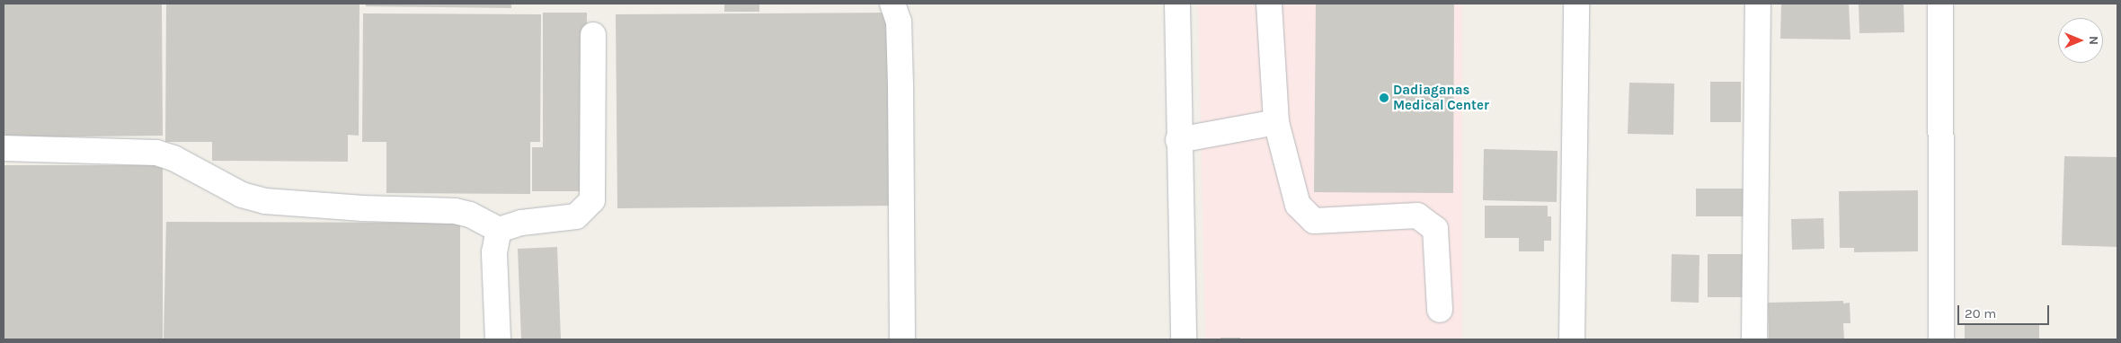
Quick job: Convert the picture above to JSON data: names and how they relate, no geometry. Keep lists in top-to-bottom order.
{
  "places": ["Dadiaganas Medical Center"],
  "scale_bar": "20 m",
  "north": "right"
}
